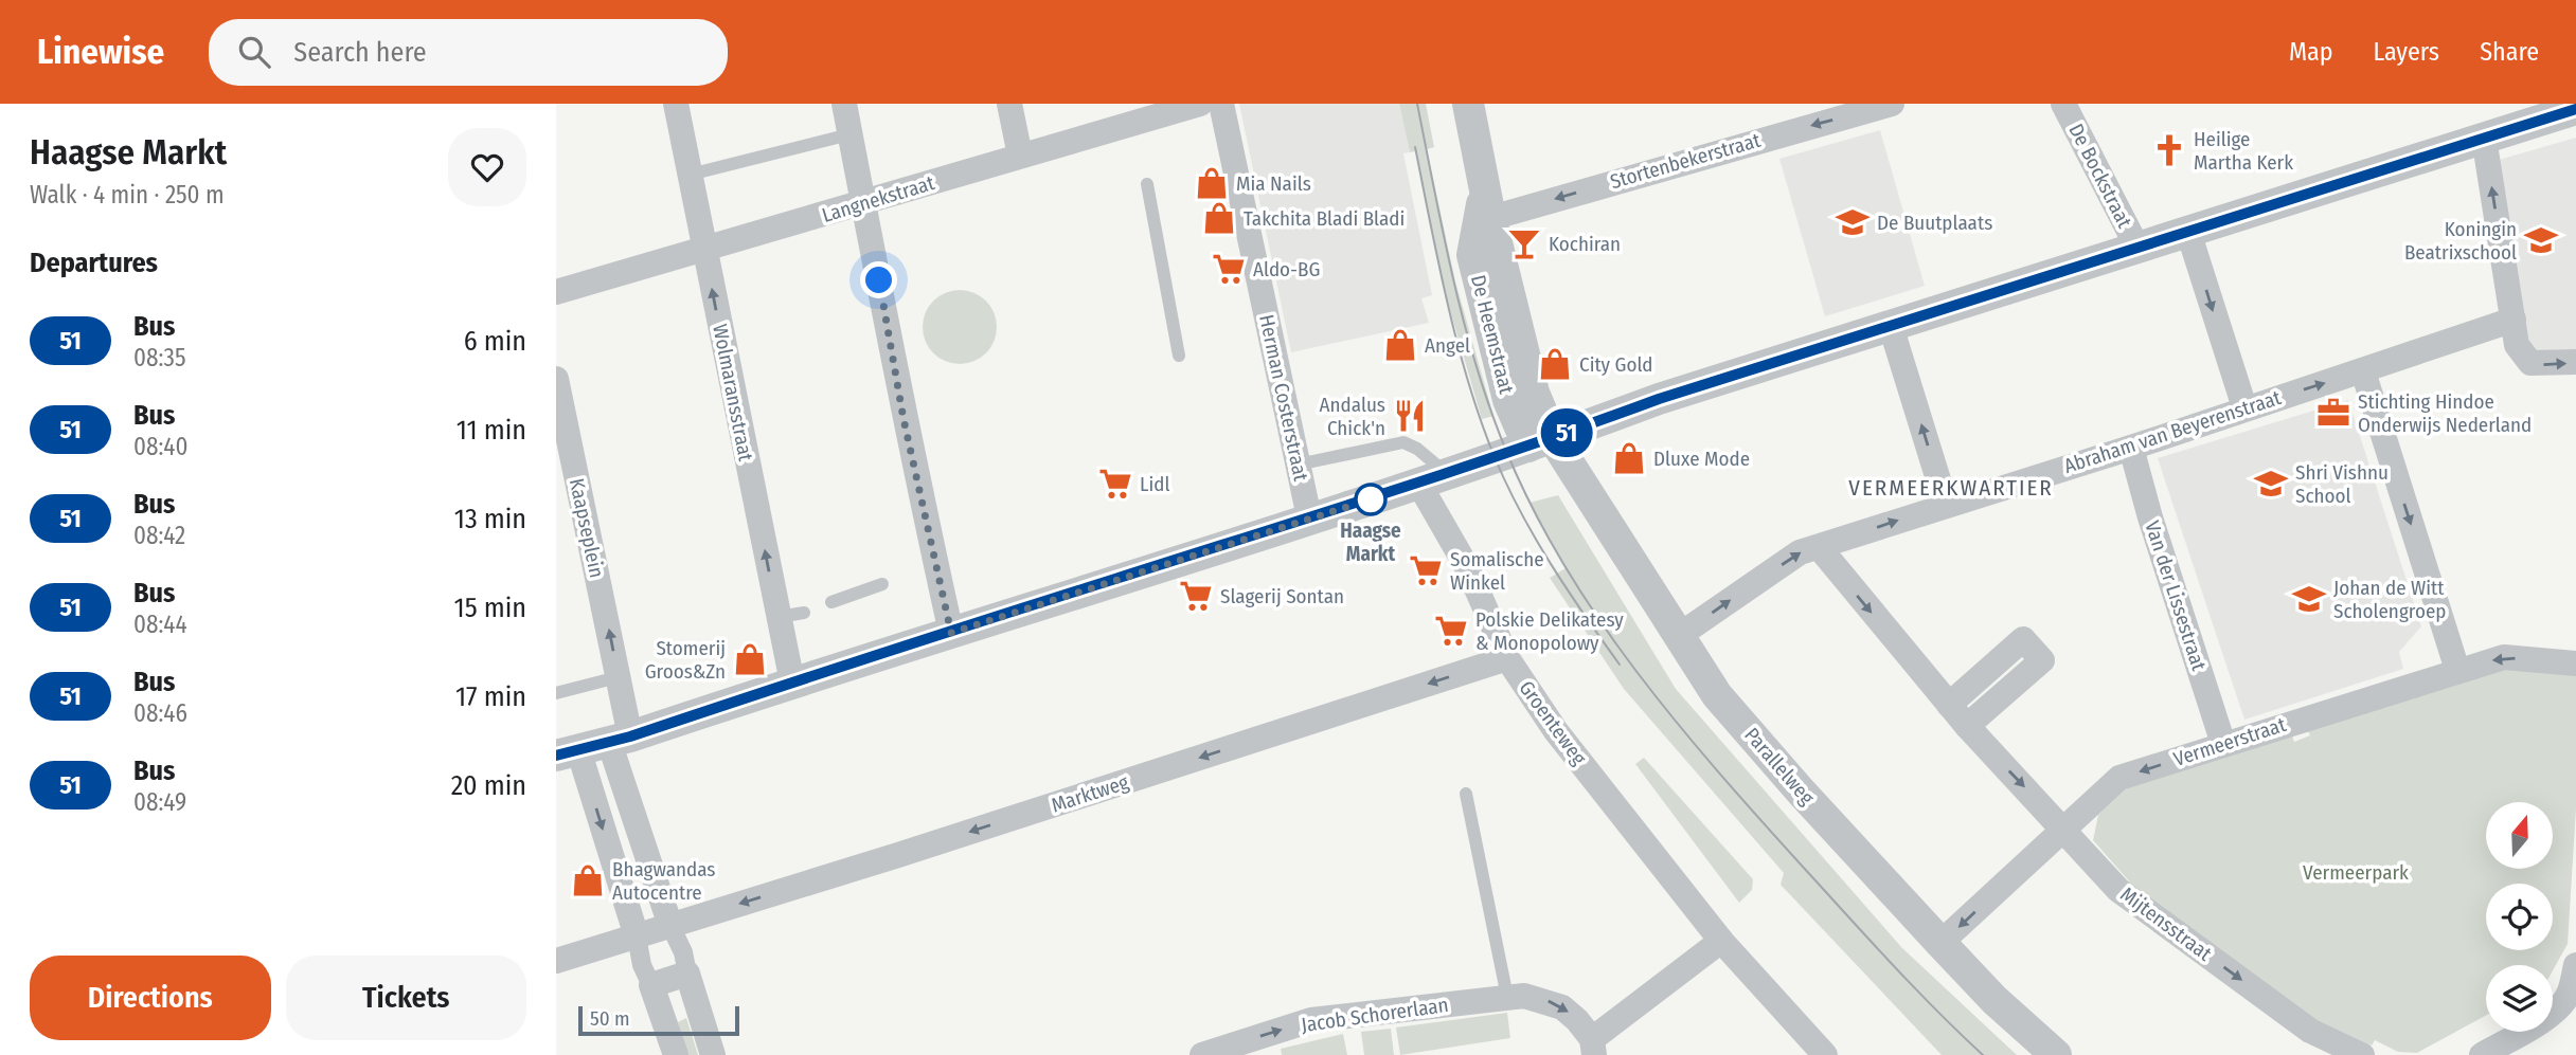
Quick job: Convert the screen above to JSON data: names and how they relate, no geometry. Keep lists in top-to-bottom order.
{
  "streets": {
    "street": [
      "Stortenbekerstraat",
      "De Bockstraat",
      "Langnekstraat",
      "De Heemstraat",
      "Wolmaransstraat",
      "Herman Costerstraat",
      "Abraham van Beyerenstraat",
      "Kaapseplein",
      "Van der Lissestraat",
      "Groenteweg",
      "Vermeerstraat",
      "Parallelweg",
      "Marktweg",
      "Mijtensstraat",
      "Jacob Schorerlaan"
    ]
  },
  "crossings": [
    ["Stortenbekerstraat", "De Heemstraat"],
    ["Langnekstraat", "Wolmaransstraat"],
    ["De Heemstraat", "Parallelweg"],
    ["Abraham van Beyerenstraat", "Van der Lissestraat"],
    ["Abraham van Beyerenstraat", "Parallelweg"],
    ["Abraham van Beyerenstraat", "Mijtensstraat"],
    ["Van der Lissestraat", "Vermeerstraat"],
    ["Groenteweg", "Marktweg"],
    ["Vermeerstraat", "Parallelweg"],
    ["Vermeerstraat", "Mijtensstraat"]
  ],
  "one_way": [
    "Kaapseplein",
    "Vermeerstraat",
    "Mijtensstraat",
    "Jacob Schorerlaan"
  ],
  "districts": ["VERMEERKWARTIER"],
  "parks": ["Vermeerpark"],
  "places": {
    "church": ["Heilige Martha Kerk"],
    "shop": [
      "Mia Nails",
      "Takchita Bladi Bladi",
      "Angel",
      "City Gold",
      "Dluxe Mode",
      "Stomerij Groos&Zn",
      "Bhagwandas Autocentre"
    ],
    "school or university": [
      "De Buutplaats",
      "Koningin Beatrixschool",
      "Shri Vishnu School",
      "Johan de Witt Scholengroep"
    ],
    "bar": ["Kochiran"],
    "supermarket": [
      "Aldo-BG",
      "Lidl",
      "Somalische Winkel",
      "Slagerij Sontan",
      "Polskie Delikatesy & Monopolowy"
    ],
    "office": ["Stichting Hindoe Onderwijs Nederland"],
    "restaurant": ["Andalus Chick'n"],
    "other": ["Haagse Markt"]
  },
  "lines": ["bus line 51"],
  "scale_bar": "50 m",
  "north": "top",
  "page": {
    "header": "Linewise",
    "search": "Search here",
    "nav": ["Map", "Layers", "Share"],
    "heading": [
      ["Haagse Markt", "Walk · 4 min · 250 m"],
      "Departures"
    ],
    "on_map": "51",
    "list": [
      {
        "mark": "51",
        "name": "Bus",
        "note": "08:35",
        "value": "6 min"
      },
      {
        "mark": "51",
        "name": "Bus",
        "note": "08:40",
        "value": "11 min"
      },
      {
        "mark": "51",
        "name": "Bus",
        "note": "08:42",
        "value": "13 min"
      },
      {
        "mark": "51",
        "name": "Bus",
        "note": "08:44",
        "value": "15 min"
      },
      {
        "mark": "51",
        "name": "Bus",
        "note": "08:46",
        "value": "17 min"
      },
      {
        "mark": "51",
        "name": "Bus",
        "note": "08:49",
        "value": "20 min"
      }
    ],
    "buttons": ["Directions", "Tickets"],
    "scale": "50 m"
  }
}
